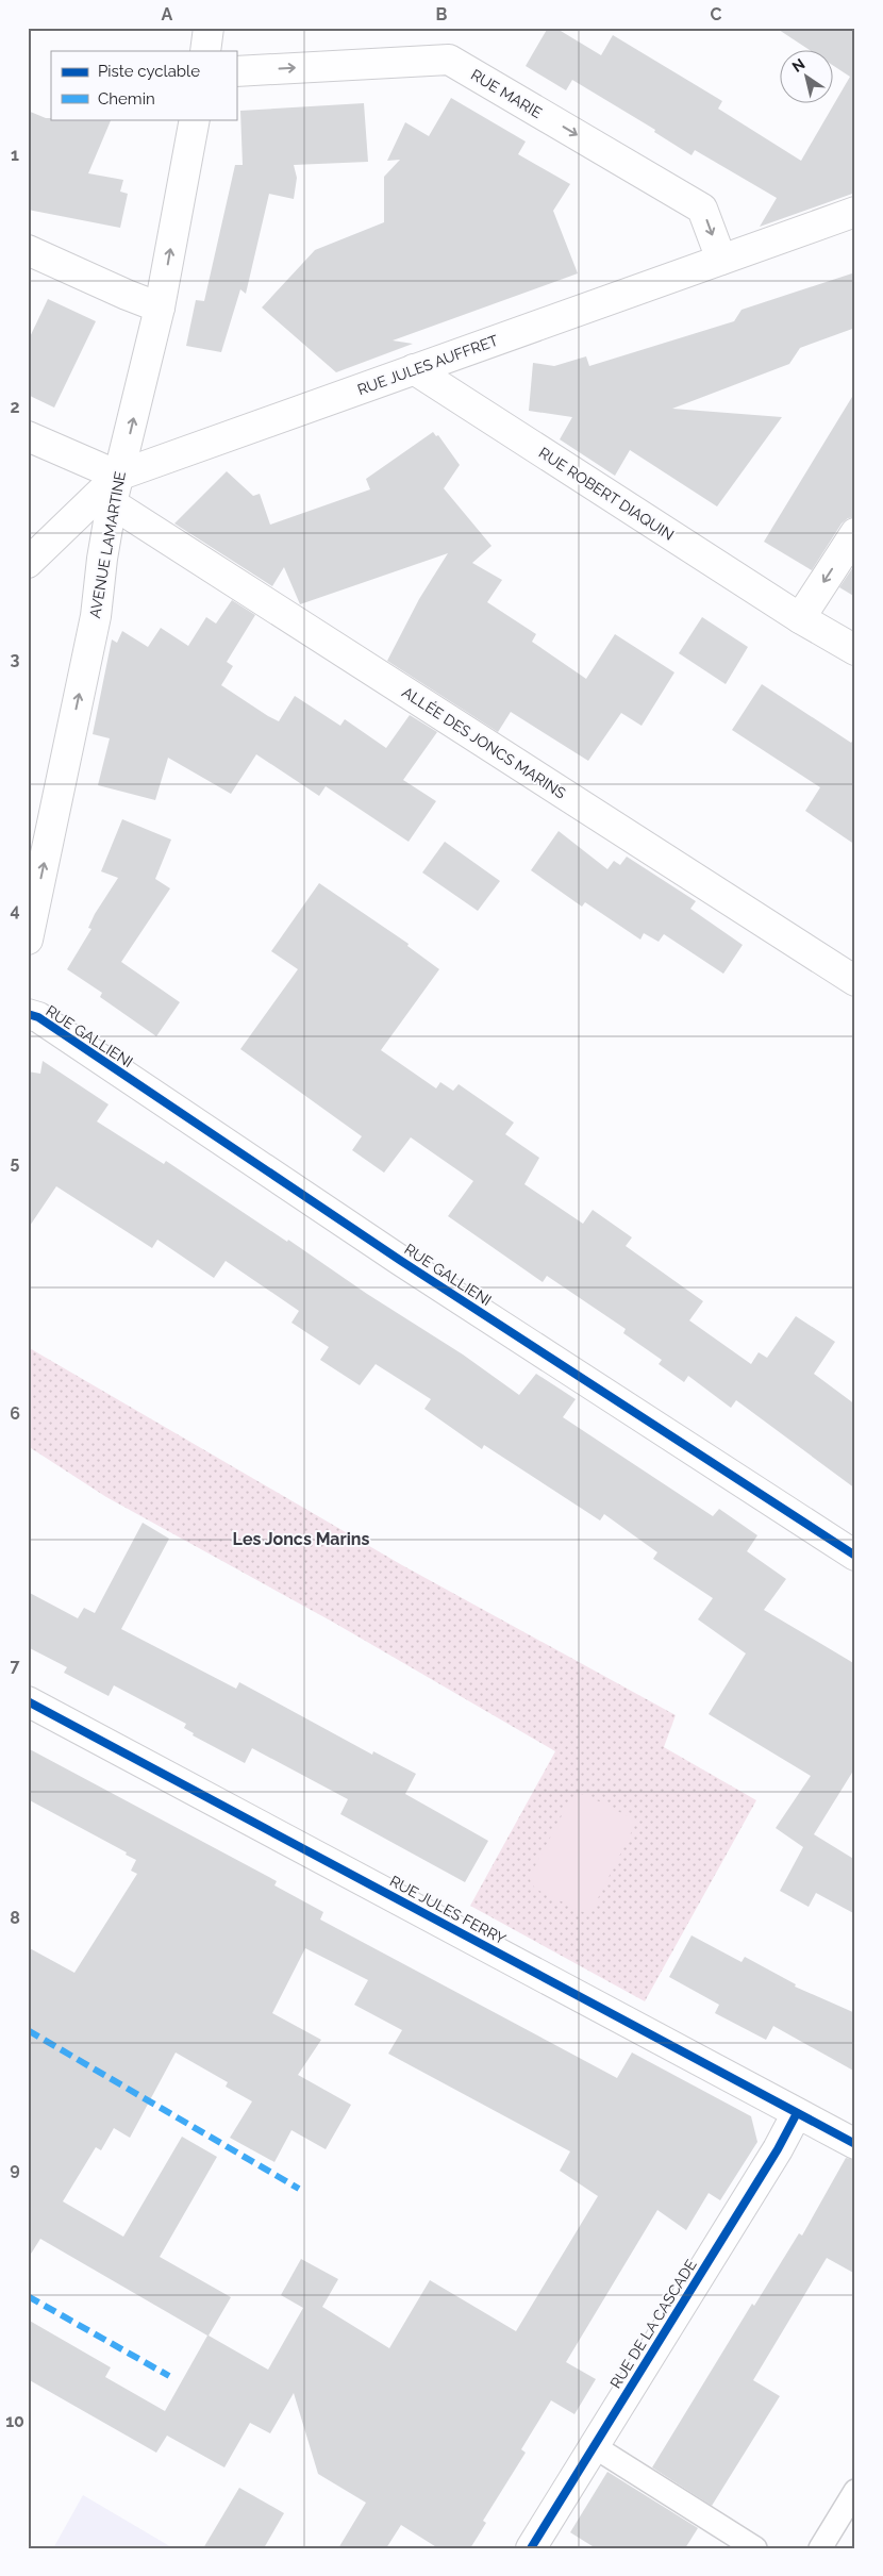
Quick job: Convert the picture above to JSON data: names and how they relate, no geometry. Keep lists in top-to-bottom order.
{
  "streets": {
    "street": [
      "RUE MARIE",
      "RUE JULES AUFFRET",
      "RUE ROBERT DIAQUIN",
      "AVENUE LAMARTINE",
      "ALLÉE DES JONCS MARINS",
      "RUE GALLIENI",
      "RUE JULES FERRY",
      "RUE DE LA CASCADE"
    ]
  },
  "crossings": [
    ["RUE MARIE", "RUE JULES AUFFRET"],
    ["RUE JULES AUFFRET", "RUE ROBERT DIAQUIN"],
    ["RUE JULES AUFFRET", "AVENUE LAMARTINE"],
    ["RUE JULES AUFFRET", "ALLÉE DES JONCS MARINS"],
    ["AVENUE LAMARTINE", "ALLÉE DES JONCS MARINS"],
    ["RUE JULES FERRY", "RUE DE LA CASCADE"]
  ],
  "one_way": ["RUE MARIE", "AVENUE LAMARTINE"],
  "districts": ["Les Joncs Marins"],
  "legend": ["Piste cyclable", "Chemin"],
  "north": "top left",
  "grid": {
    "columns": ["A", "B", "C"],
    "rows": [
      "1",
      "2",
      "3",
      "4",
      "5",
      "6",
      "7",
      "8",
      "9",
      "10"
    ]
  }
}
